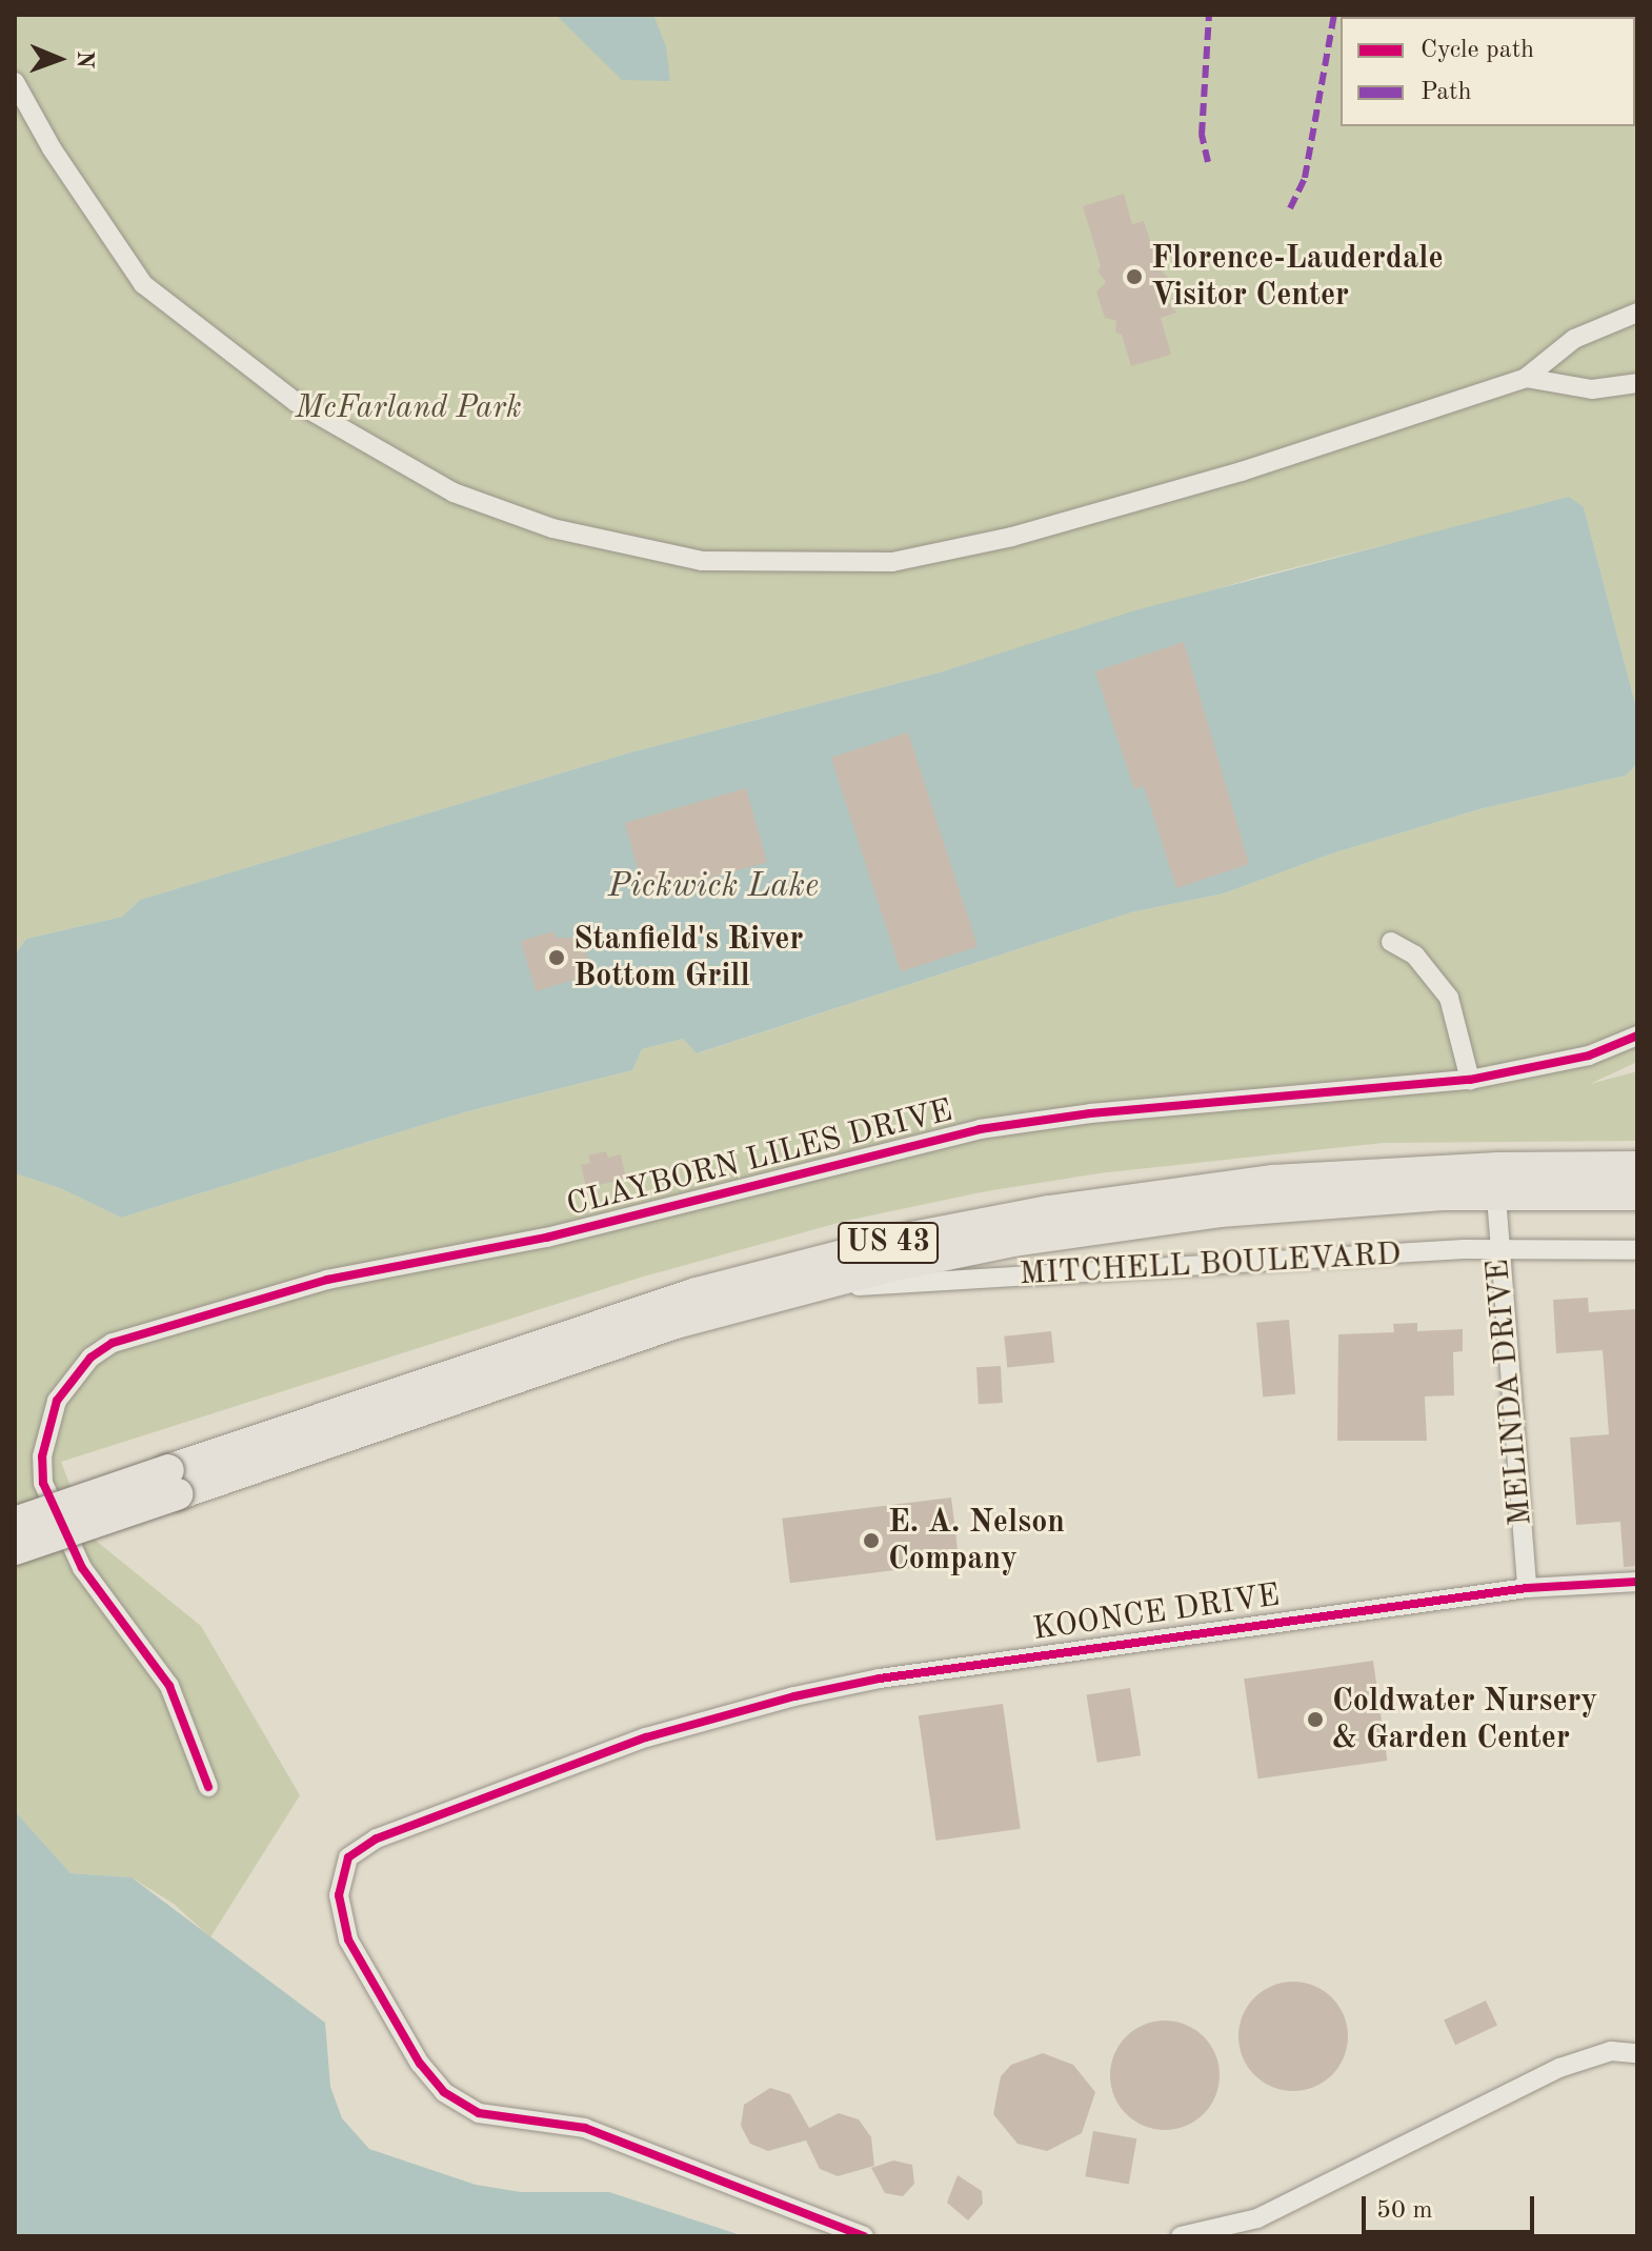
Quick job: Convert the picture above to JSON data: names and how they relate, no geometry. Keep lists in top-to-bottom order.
{
  "streets": {
    "highway": ["US 43"],
    "street": [
      "CLAYBORN LILES DRIVE",
      "MITCHELL BOULEVARD",
      "MELINDA DRIVE",
      "KOONCE DRIVE"
    ]
  },
  "crossings": [
    ["US 43", "MITCHELL BOULEVARD"],
    ["US 43", "MELINDA DRIVE"],
    ["MITCHELL BOULEVARD", "MELINDA DRIVE"],
    ["MELINDA DRIVE", "KOONCE DRIVE"]
  ],
  "water": ["Pickwick Lake"],
  "parks": ["McFarland Park"],
  "places": [
    "Florence-Lauderdale Visitor Center",
    "Stanfield's River Bottom Grill",
    "E. A. Nelson Company",
    "Coldwater Nursery & Garden Center"
  ],
  "legend": ["Cycle path", "Path"],
  "scale_bar": "50 m",
  "north": "right"
}
